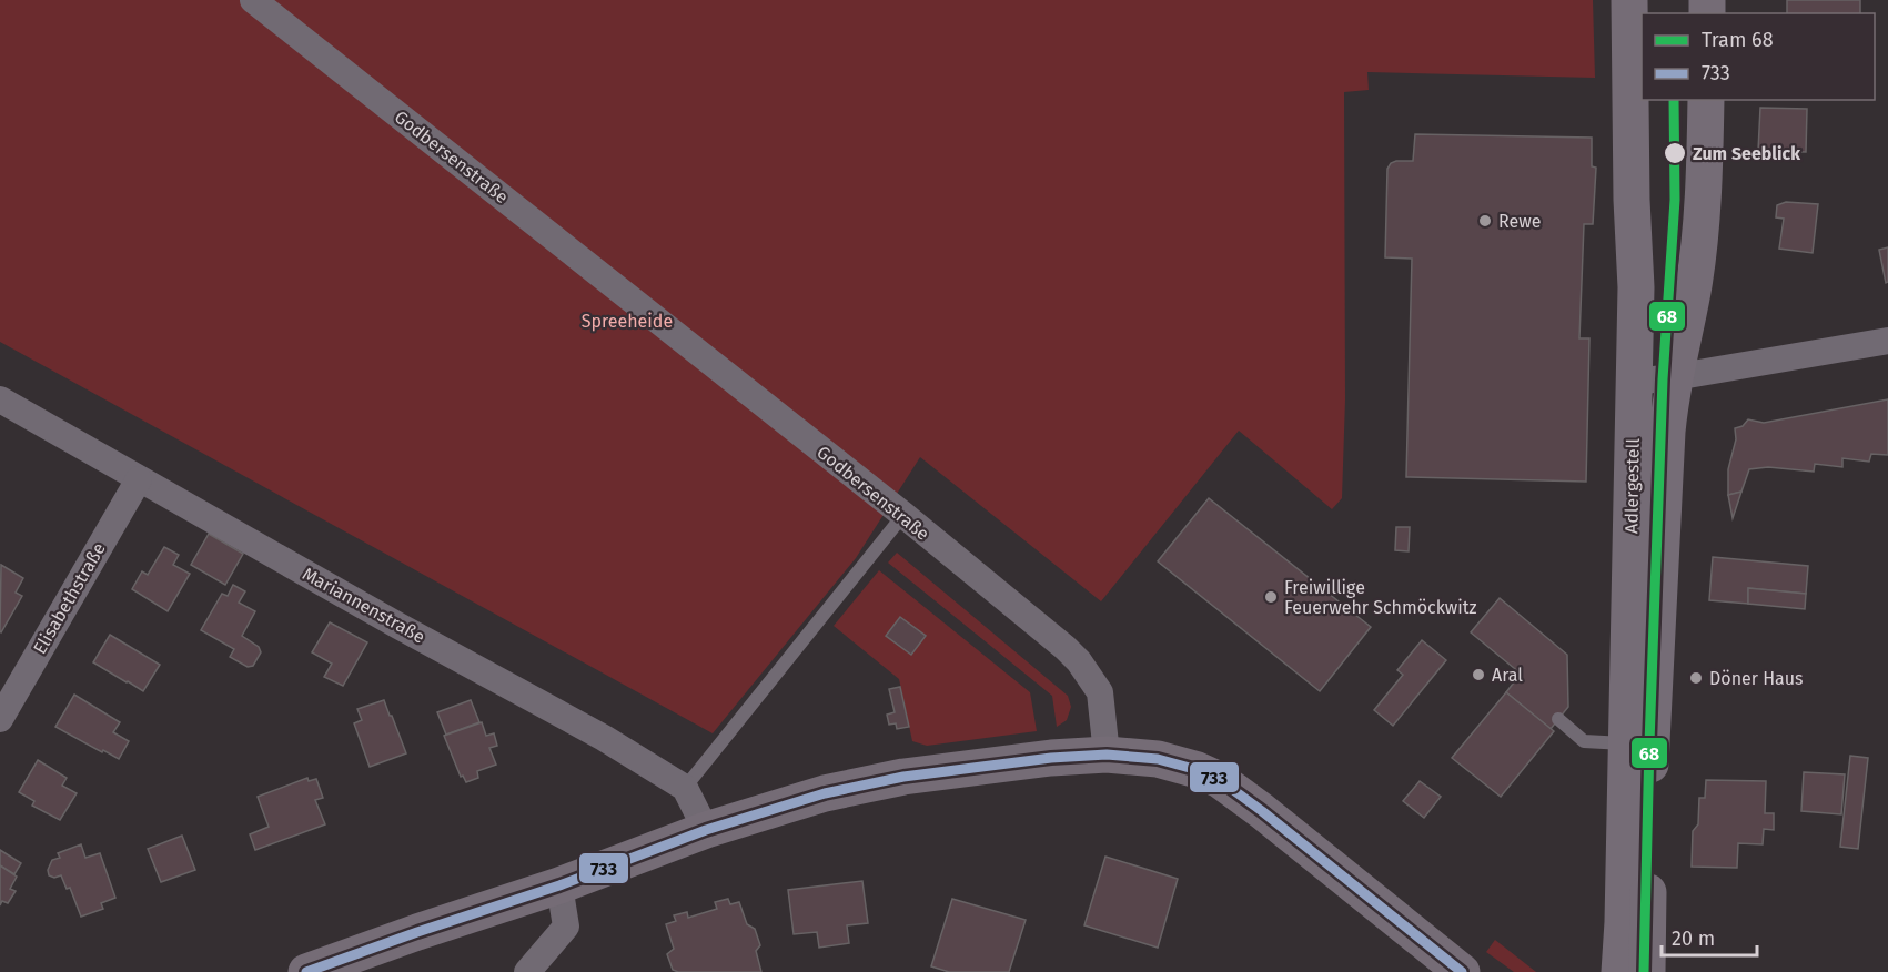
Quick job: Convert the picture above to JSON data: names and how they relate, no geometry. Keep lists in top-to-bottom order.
{
  "streets": {
    "main road": ["Adlergestell"],
    "street": ["Godbersenstraße", "Elisabethstraße", "Mariannenstraße"]
  },
  "crossings": [
    ["Elisabethstraße", "Mariannenstraße"]
  ],
  "parks": ["Spreeheide"],
  "places": [
    "Zum Seeblick",
    "Rewe",
    "Freiwillige Feuerwehr Schmöckwitz",
    "Aral",
    "Döner Haus"
  ],
  "lines": ["tram line 68", "transit line 733"],
  "legend": ["Tram 68", "733"],
  "scale_bar": "20 m"
}
